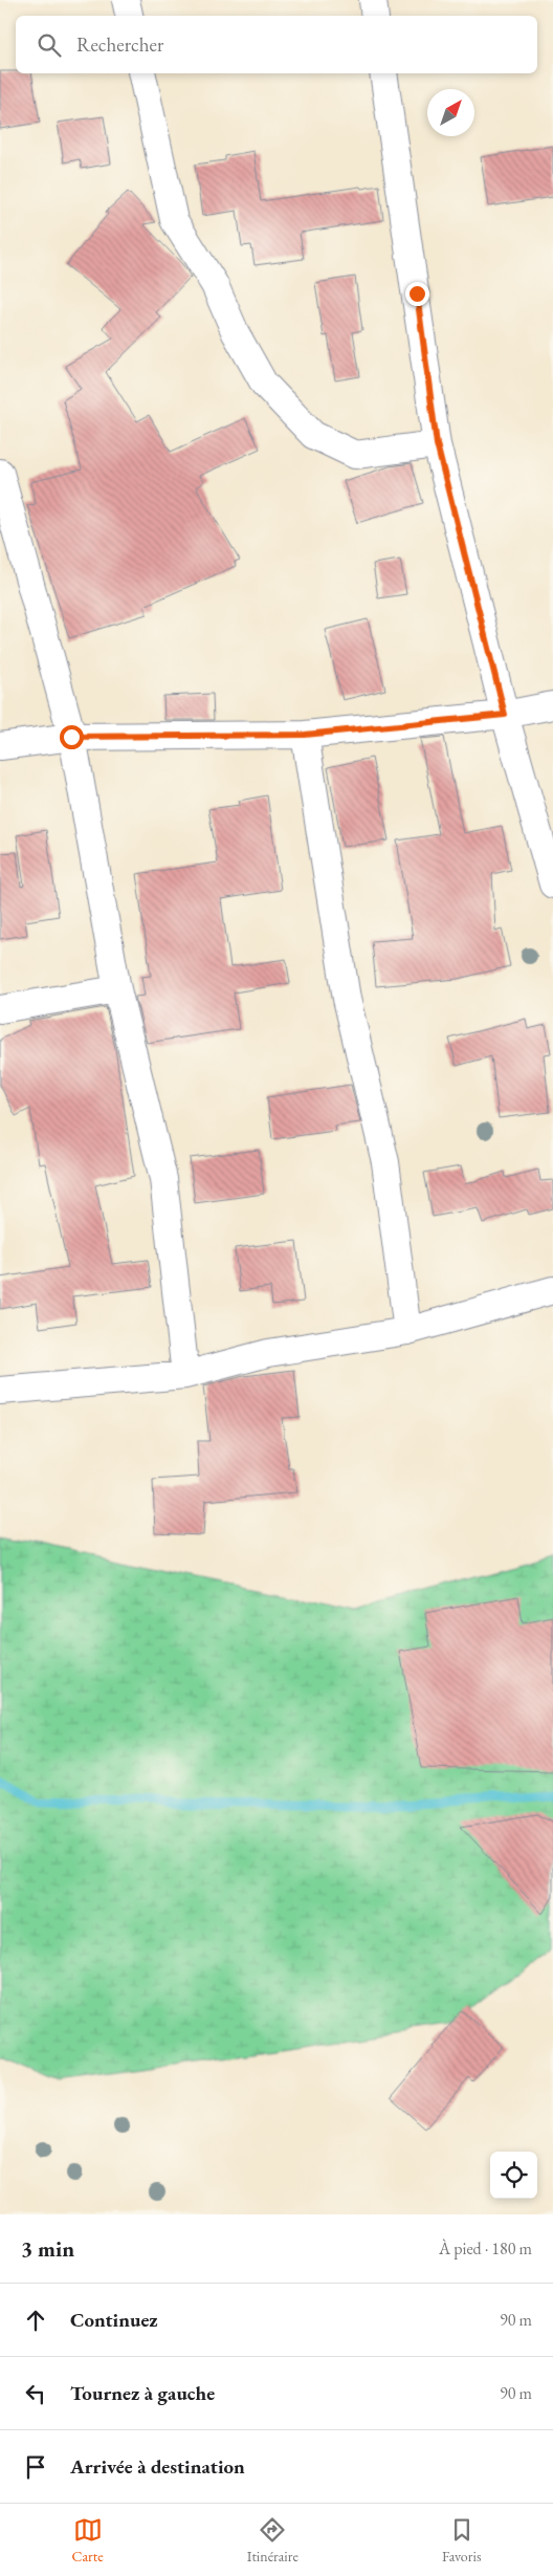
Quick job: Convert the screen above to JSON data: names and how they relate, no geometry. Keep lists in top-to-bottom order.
{
  "north": "top right",
  "page": {
    "search": "Rechercher",
    "heading": ["3 min", "À pied · 180 m"],
    "list": [
      ["Continuez", "90 m"],
      ["Tournez à gauche", "90 m"],
      "Arrivée à destination"
    ],
    "nav": ["Carte", "Itinéraire", "Favoris"]
  }
}
